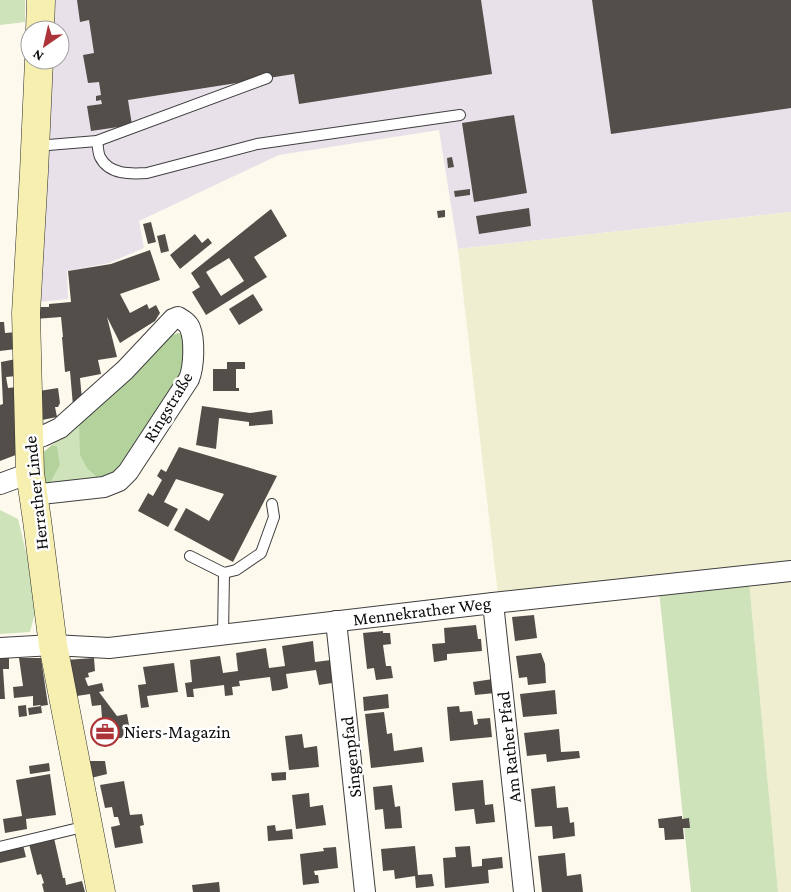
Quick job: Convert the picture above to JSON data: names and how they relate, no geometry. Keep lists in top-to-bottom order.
{
  "streets": {
    "street": [
      "Ringstraße",
      "Herrather Linde",
      "Mennekrather Weg",
      "Am Rather Pfad",
      "Singenpfad"
    ]
  },
  "crossings": [
    ["Ringstraße", "Herrather Linde"],
    ["Herrather Linde", "Mennekrather Weg"],
    ["Mennekrather Weg", "Am Rather Pfad"],
    ["Mennekrather Weg", "Singenpfad"]
  ],
  "places": {
    "office": ["Niers-Magazin"]
  },
  "north": "bottom left"
}
